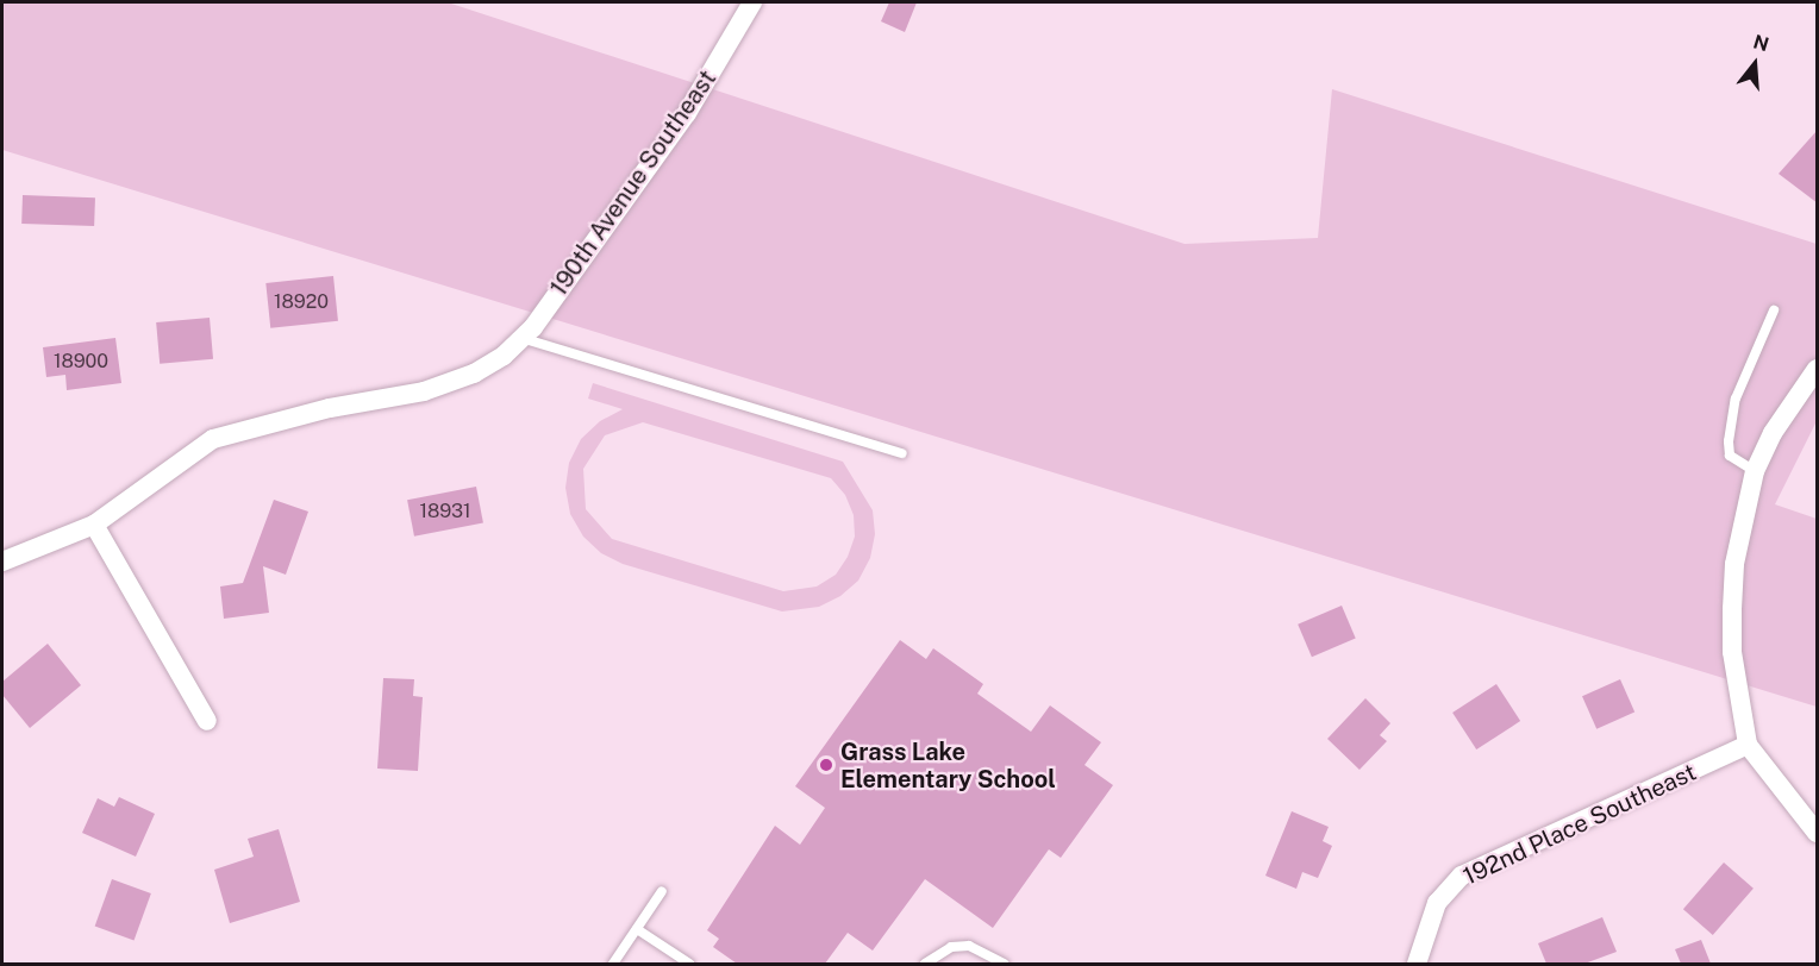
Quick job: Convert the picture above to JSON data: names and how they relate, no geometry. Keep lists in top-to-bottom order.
{
  "streets": {
    "street": ["190th Avenue Southeast", "192nd Place Southeast"]
  },
  "places": ["Grass Lake Elementary School"],
  "house_numbers": ["18920", "18900", "18931"],
  "north": "top"
}
